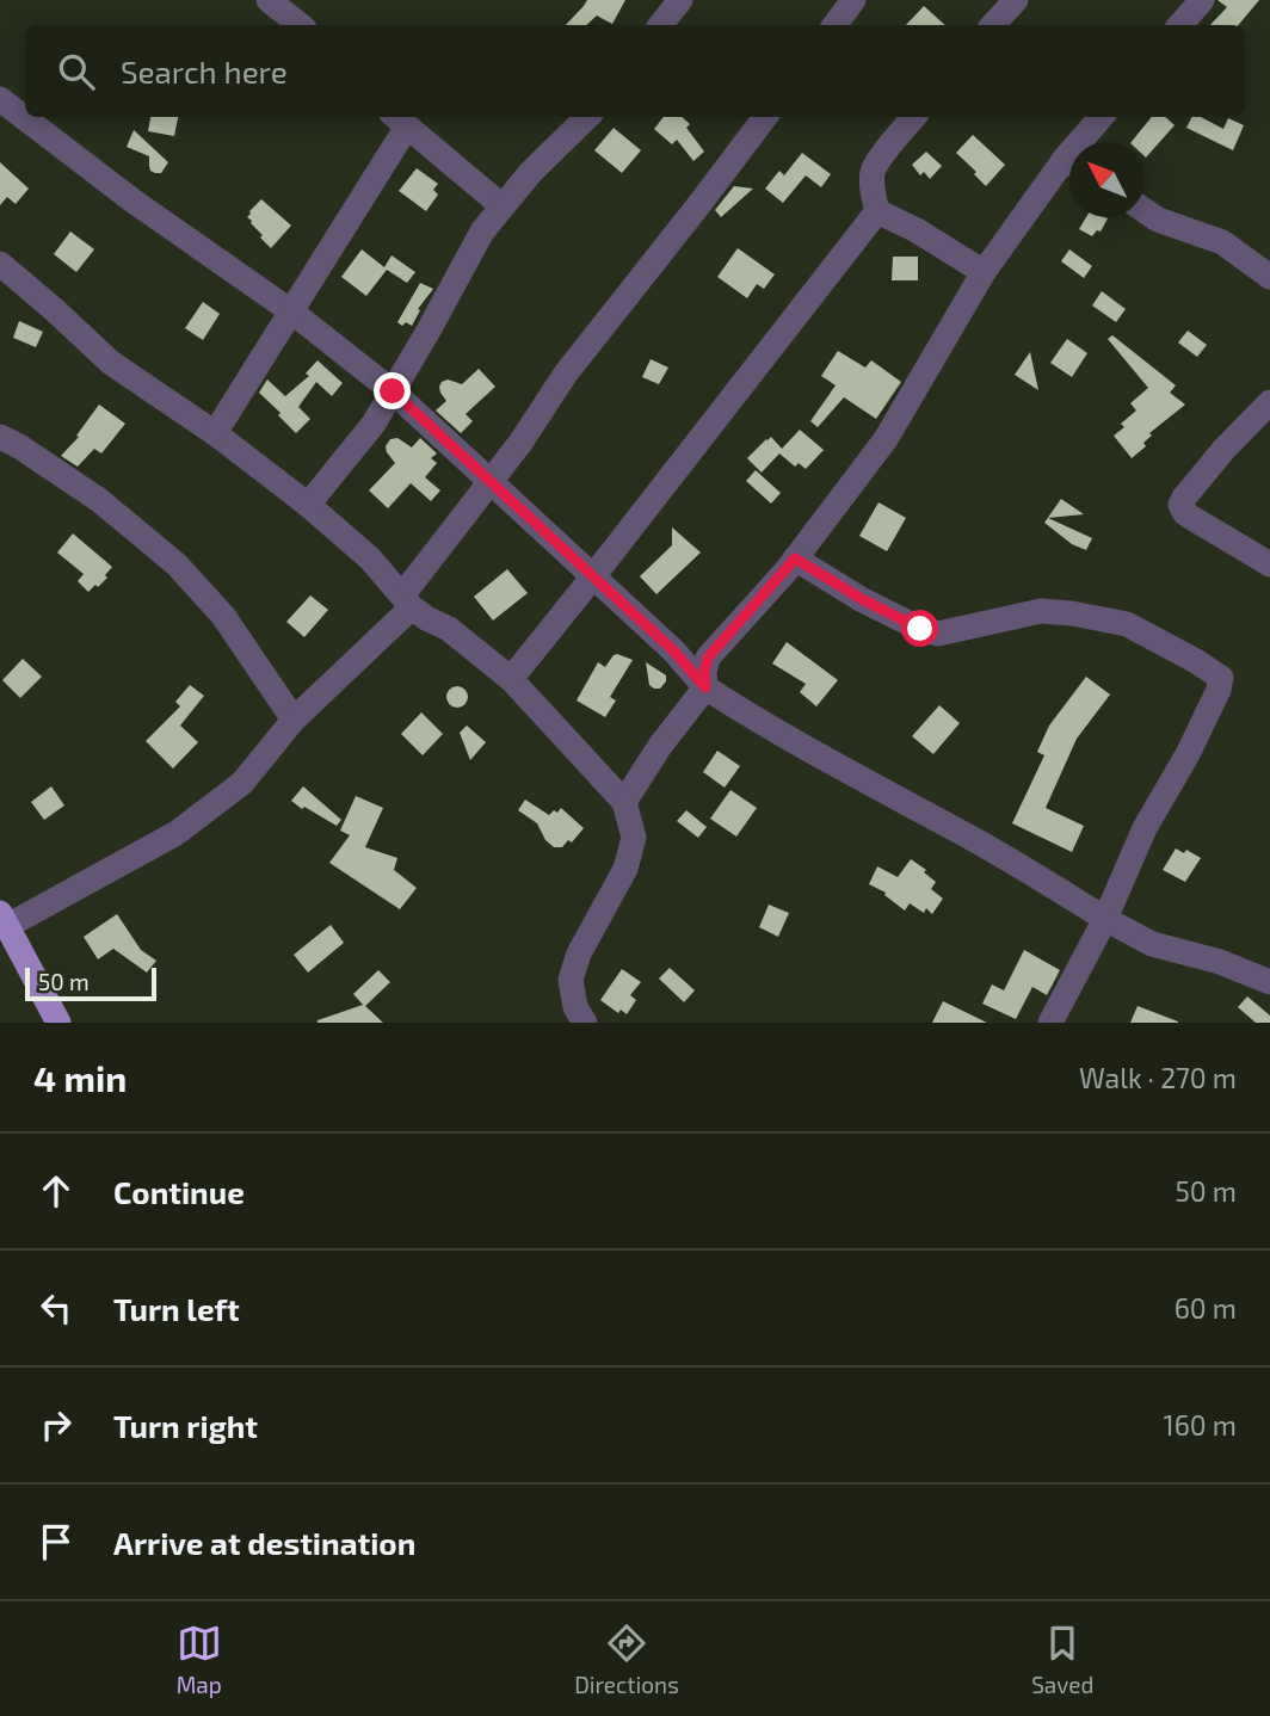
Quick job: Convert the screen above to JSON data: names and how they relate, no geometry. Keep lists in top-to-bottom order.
{
  "scale_bar": "50 m",
  "north": "top left",
  "page": {
    "search": "Search here",
    "scale": "50 m",
    "heading": ["4 min", "Walk · 270 m"],
    "list": [
      ["Continue", "50 m"],
      ["Turn left", "60 m"],
      ["Turn right", "160 m"],
      "Arrive at destination"
    ],
    "nav": ["Map", "Directions", "Saved"]
  }
}
